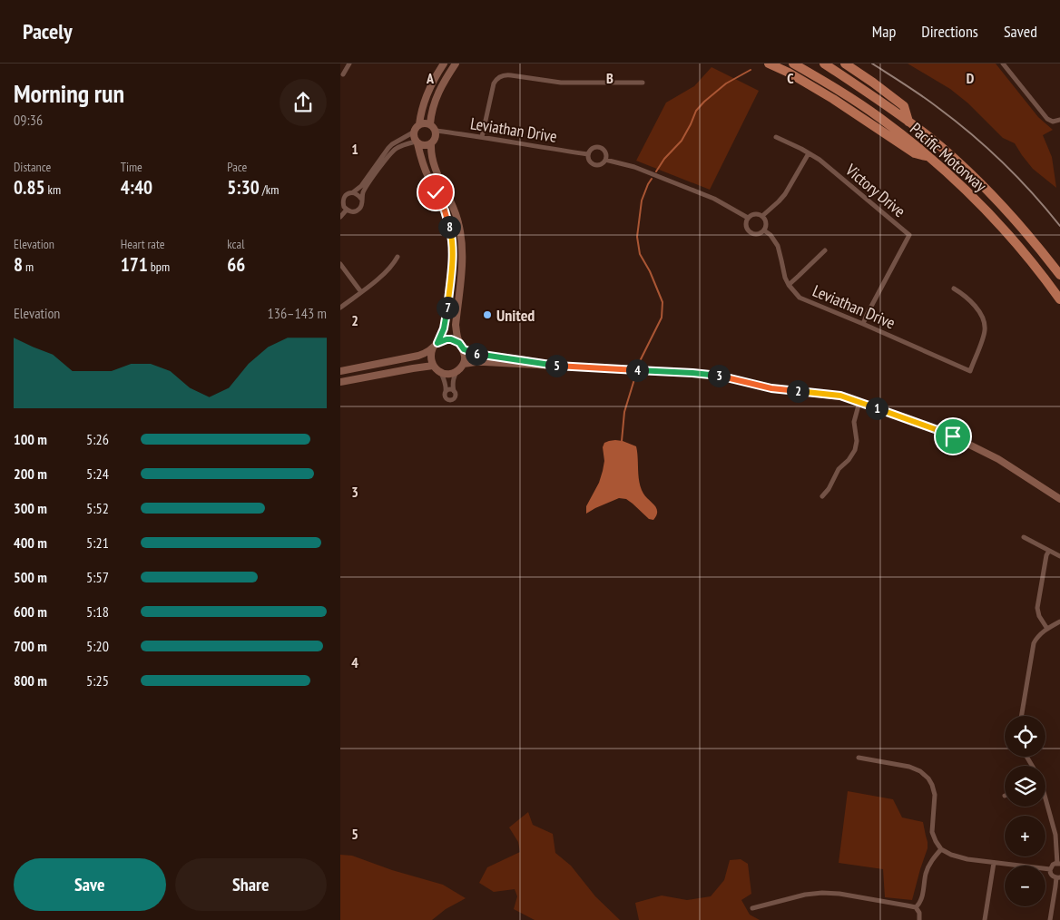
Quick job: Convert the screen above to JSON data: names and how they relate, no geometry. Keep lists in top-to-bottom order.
{
  "streets": {
    "highway": ["Pacific Motorway"],
    "street": ["Leviathan Drive", "Victory Drive"]
  },
  "crossings": [
    ["Leviathan Drive", "Victory Drive"]
  ],
  "places": ["United"],
  "page": {
    "header": "Pacely",
    "nav": ["Map", "Directions", "Saved"],
    "heading": ["Morning run", "09:36"],
    "stats": [
      ["Distance", "0.85 km"],
      ["Time", "4:40"],
      ["Pace", "5:30 /km"],
      ["Elevation", "8 m"],
      ["Heart rate", "171 bpm"],
      ["kcal", "66"]
    ],
    "pins": [
      "8",
      "7",
      "6",
      "5",
      "4",
      "3",
      "2",
      "1"
    ],
    "chart": ["Elevation", "136–143 m"],
    "list": [
      {
        "name": "100 m",
        "note": "5:26"
      },
      {
        "name": "200 m",
        "note": "5:24"
      },
      {
        "name": "300 m",
        "note": "5:52"
      },
      {
        "name": "400 m",
        "note": "5:21"
      },
      {
        "name": "500 m",
        "note": "5:57"
      },
      {
        "name": "600 m",
        "note": "5:18"
      },
      {
        "name": "700 m",
        "note": "5:20"
      },
      {
        "name": "800 m",
        "note": "5:25"
      }
    ],
    "map_buttons": ["+", "−"],
    "buttons": ["Save", "Share"]
  },
  "grid": {
    "columns": [
      "A",
      "B",
      "C",
      "D"
    ],
    "rows": [
      "1",
      "2",
      "3",
      "4",
      "5"
    ]
  }
}
